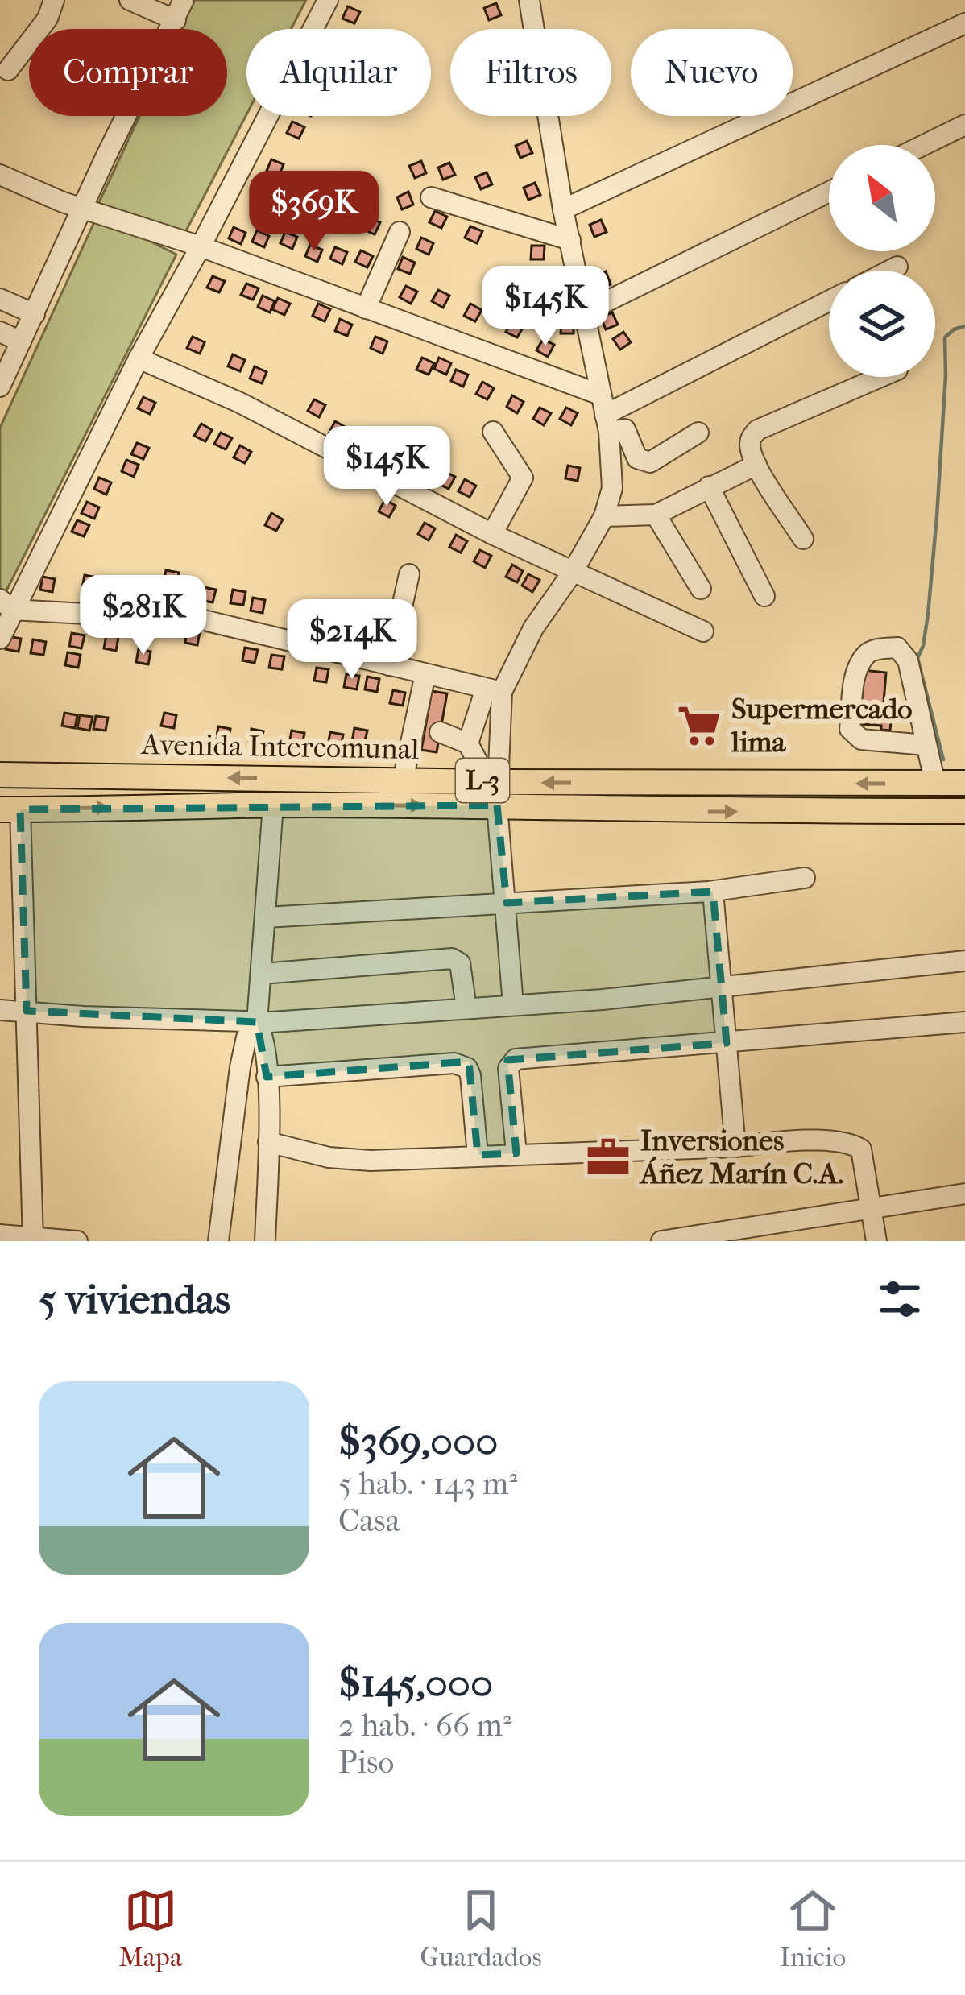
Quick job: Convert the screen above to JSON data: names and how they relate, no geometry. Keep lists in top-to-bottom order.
{
  "streets": {
    "main road": ["Avenida Intercomunal", "L-3"]
  },
  "places": {
    "supermarket": ["Supermercado lima"],
    "office": ["Inversiones Áñez Marín C.A."]
  },
  "north": "top left",
  "page": {
    "chip": [
      "Comprar",
      "Alquilar",
      "Filtros",
      "Nuevo"
    ],
    "price": [
      "$369K",
      "$145K",
      "$145K",
      "$281K",
      "$214K"
    ],
    "heading": "5 viviendas",
    "list": [
      {
        "name": "$369,000",
        "note": "5 hab. · 143 m² · Casa"
      },
      {
        "name": "$145,000",
        "note": "2 hab. · 66 m² · Piso"
      }
    ],
    "tabs": ["Mapa", "Guardados", "Inicio"]
  }
}
